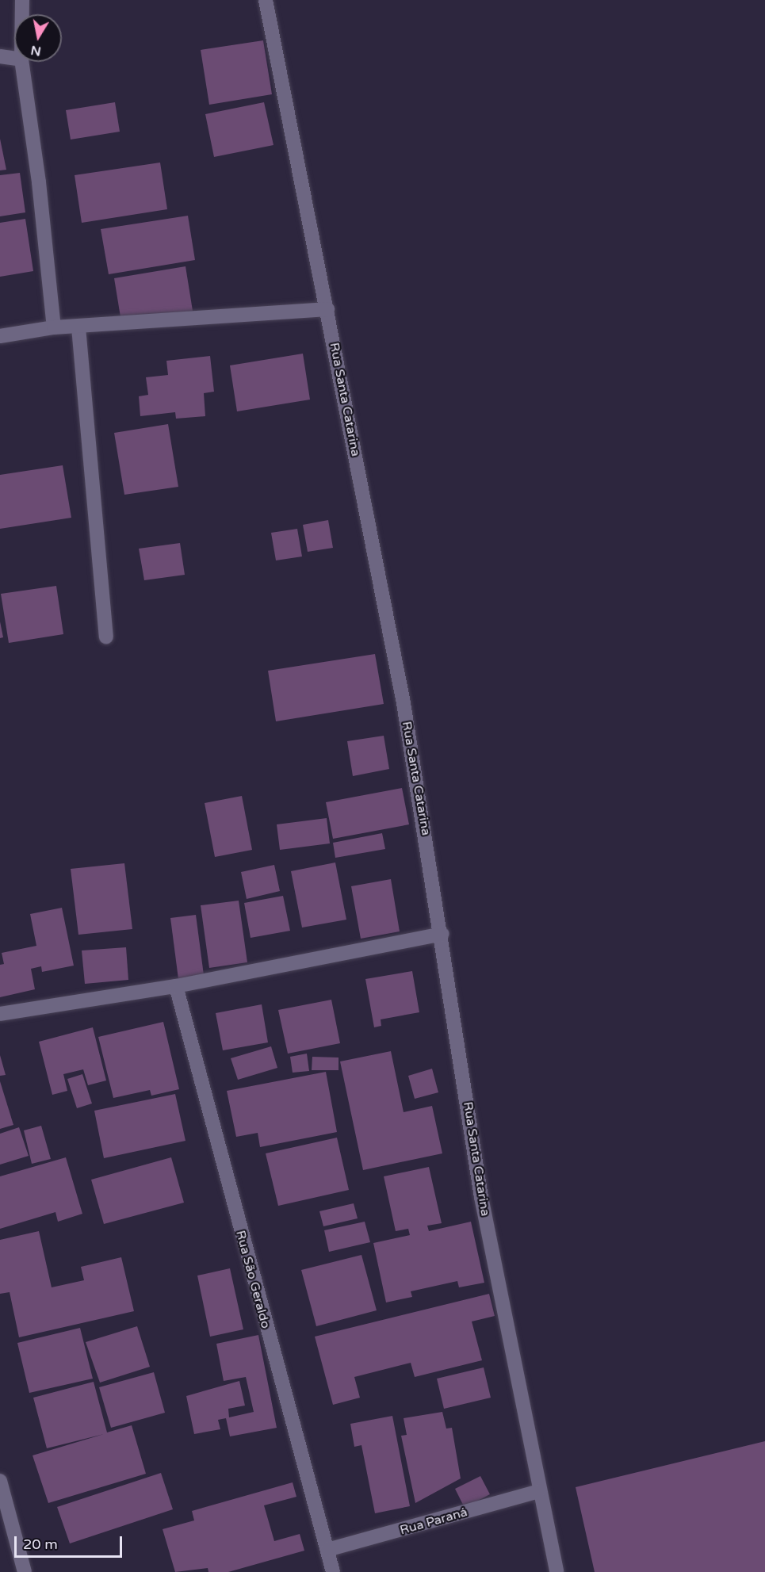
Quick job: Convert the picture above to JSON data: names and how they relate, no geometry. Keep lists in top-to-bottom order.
{
  "streets": {
    "street": ["Rua Santa Catarina", "Rua São Geraldo", "Rua Paraná"]
  },
  "crossings": [
    ["Rua Santa Catarina", "Rua Paraná"],
    ["Rua São Geraldo", "Rua Paraná"]
  ],
  "scale_bar": "20 m",
  "north": "bottom"
}
